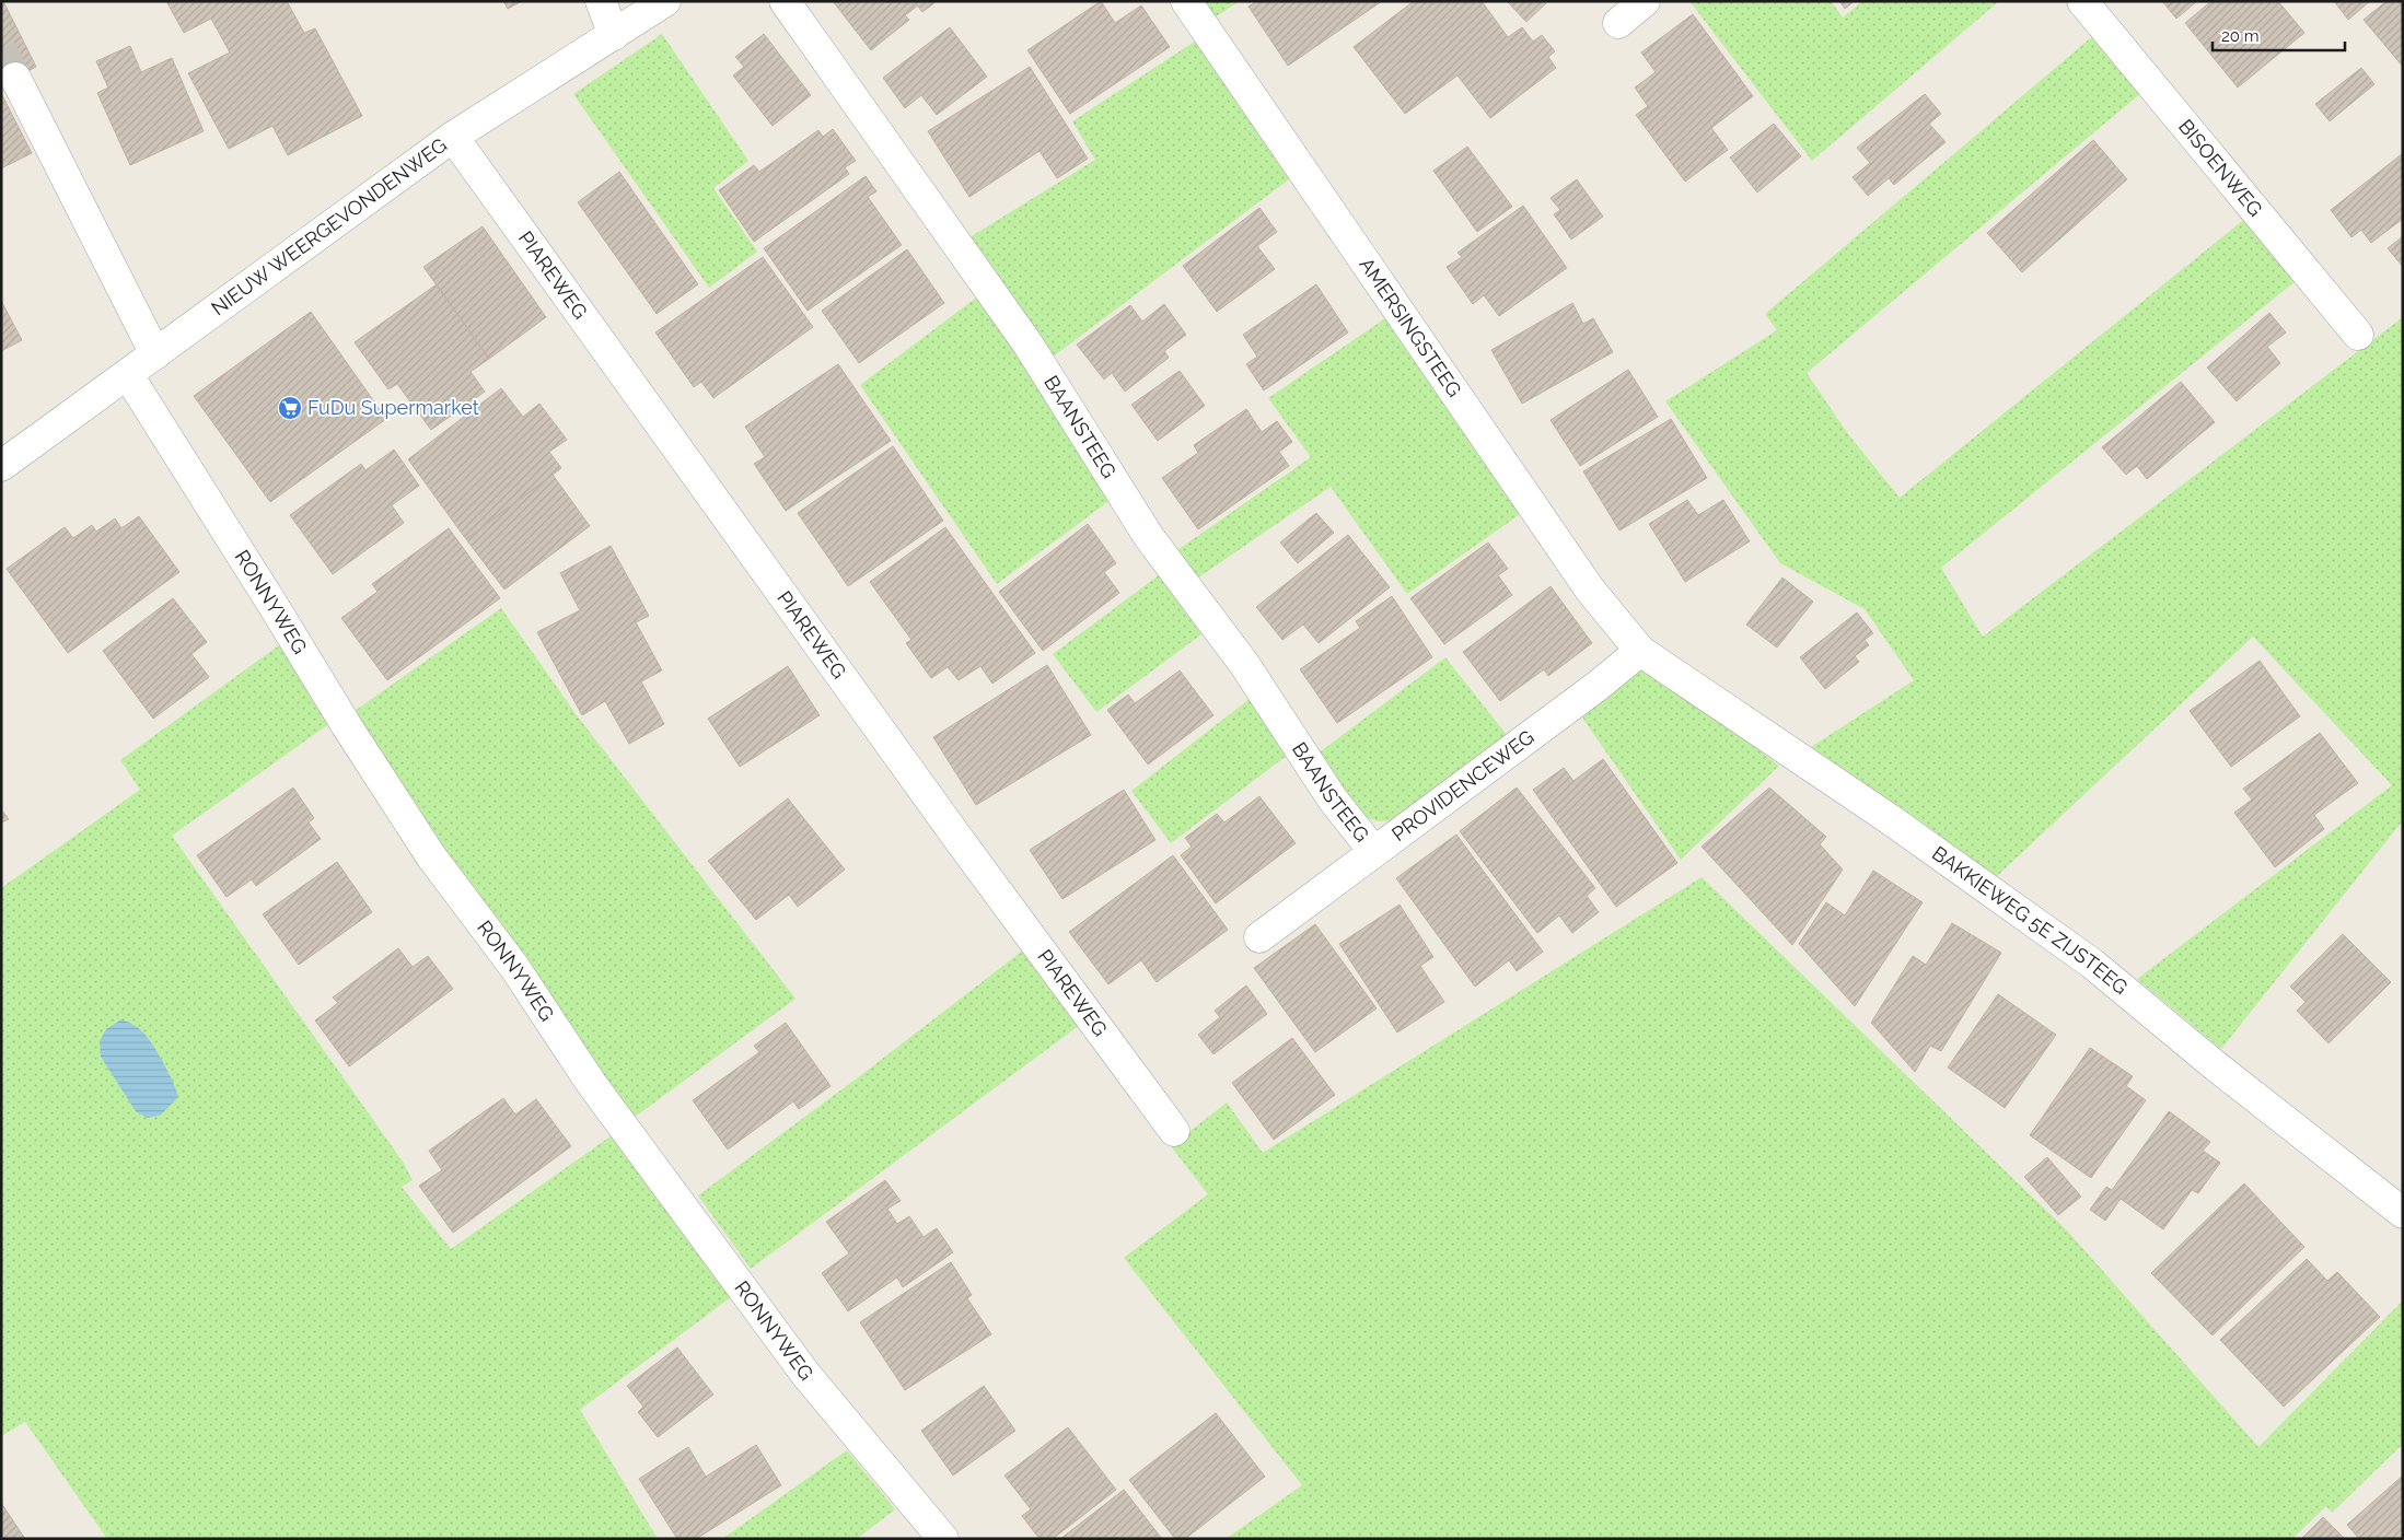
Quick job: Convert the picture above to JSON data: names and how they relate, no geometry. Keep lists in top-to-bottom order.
{
  "streets": {
    "street": [
      "BISOENWEG",
      "NIEUW WEERGEVONDENWEG",
      "PIAREWEG",
      "AMERSINGSTEEG",
      "BAANSTEEG",
      "RONNYWEG",
      "PROVIDENCEWEG",
      "BAKKIEWEG 5E ZIJSTEEG"
    ]
  },
  "crossings": [
    ["NIEUW WEERGEVONDENWEG", "PIAREWEG"],
    ["NIEUW WEERGEVONDENWEG", "RONNYWEG"],
    ["AMERSINGSTEEG", "PROVIDENCEWEG"],
    ["AMERSINGSTEEG", "BAKKIEWEG 5E ZIJSTEEG"],
    ["BAANSTEEG", "PROVIDENCEWEG"],
    ["PROVIDENCEWEG", "BAKKIEWEG 5E ZIJSTEEG"]
  ],
  "places": {
    "supermarket": ["FuDu Supermarket"]
  },
  "scale_bar": "20 m"
}
